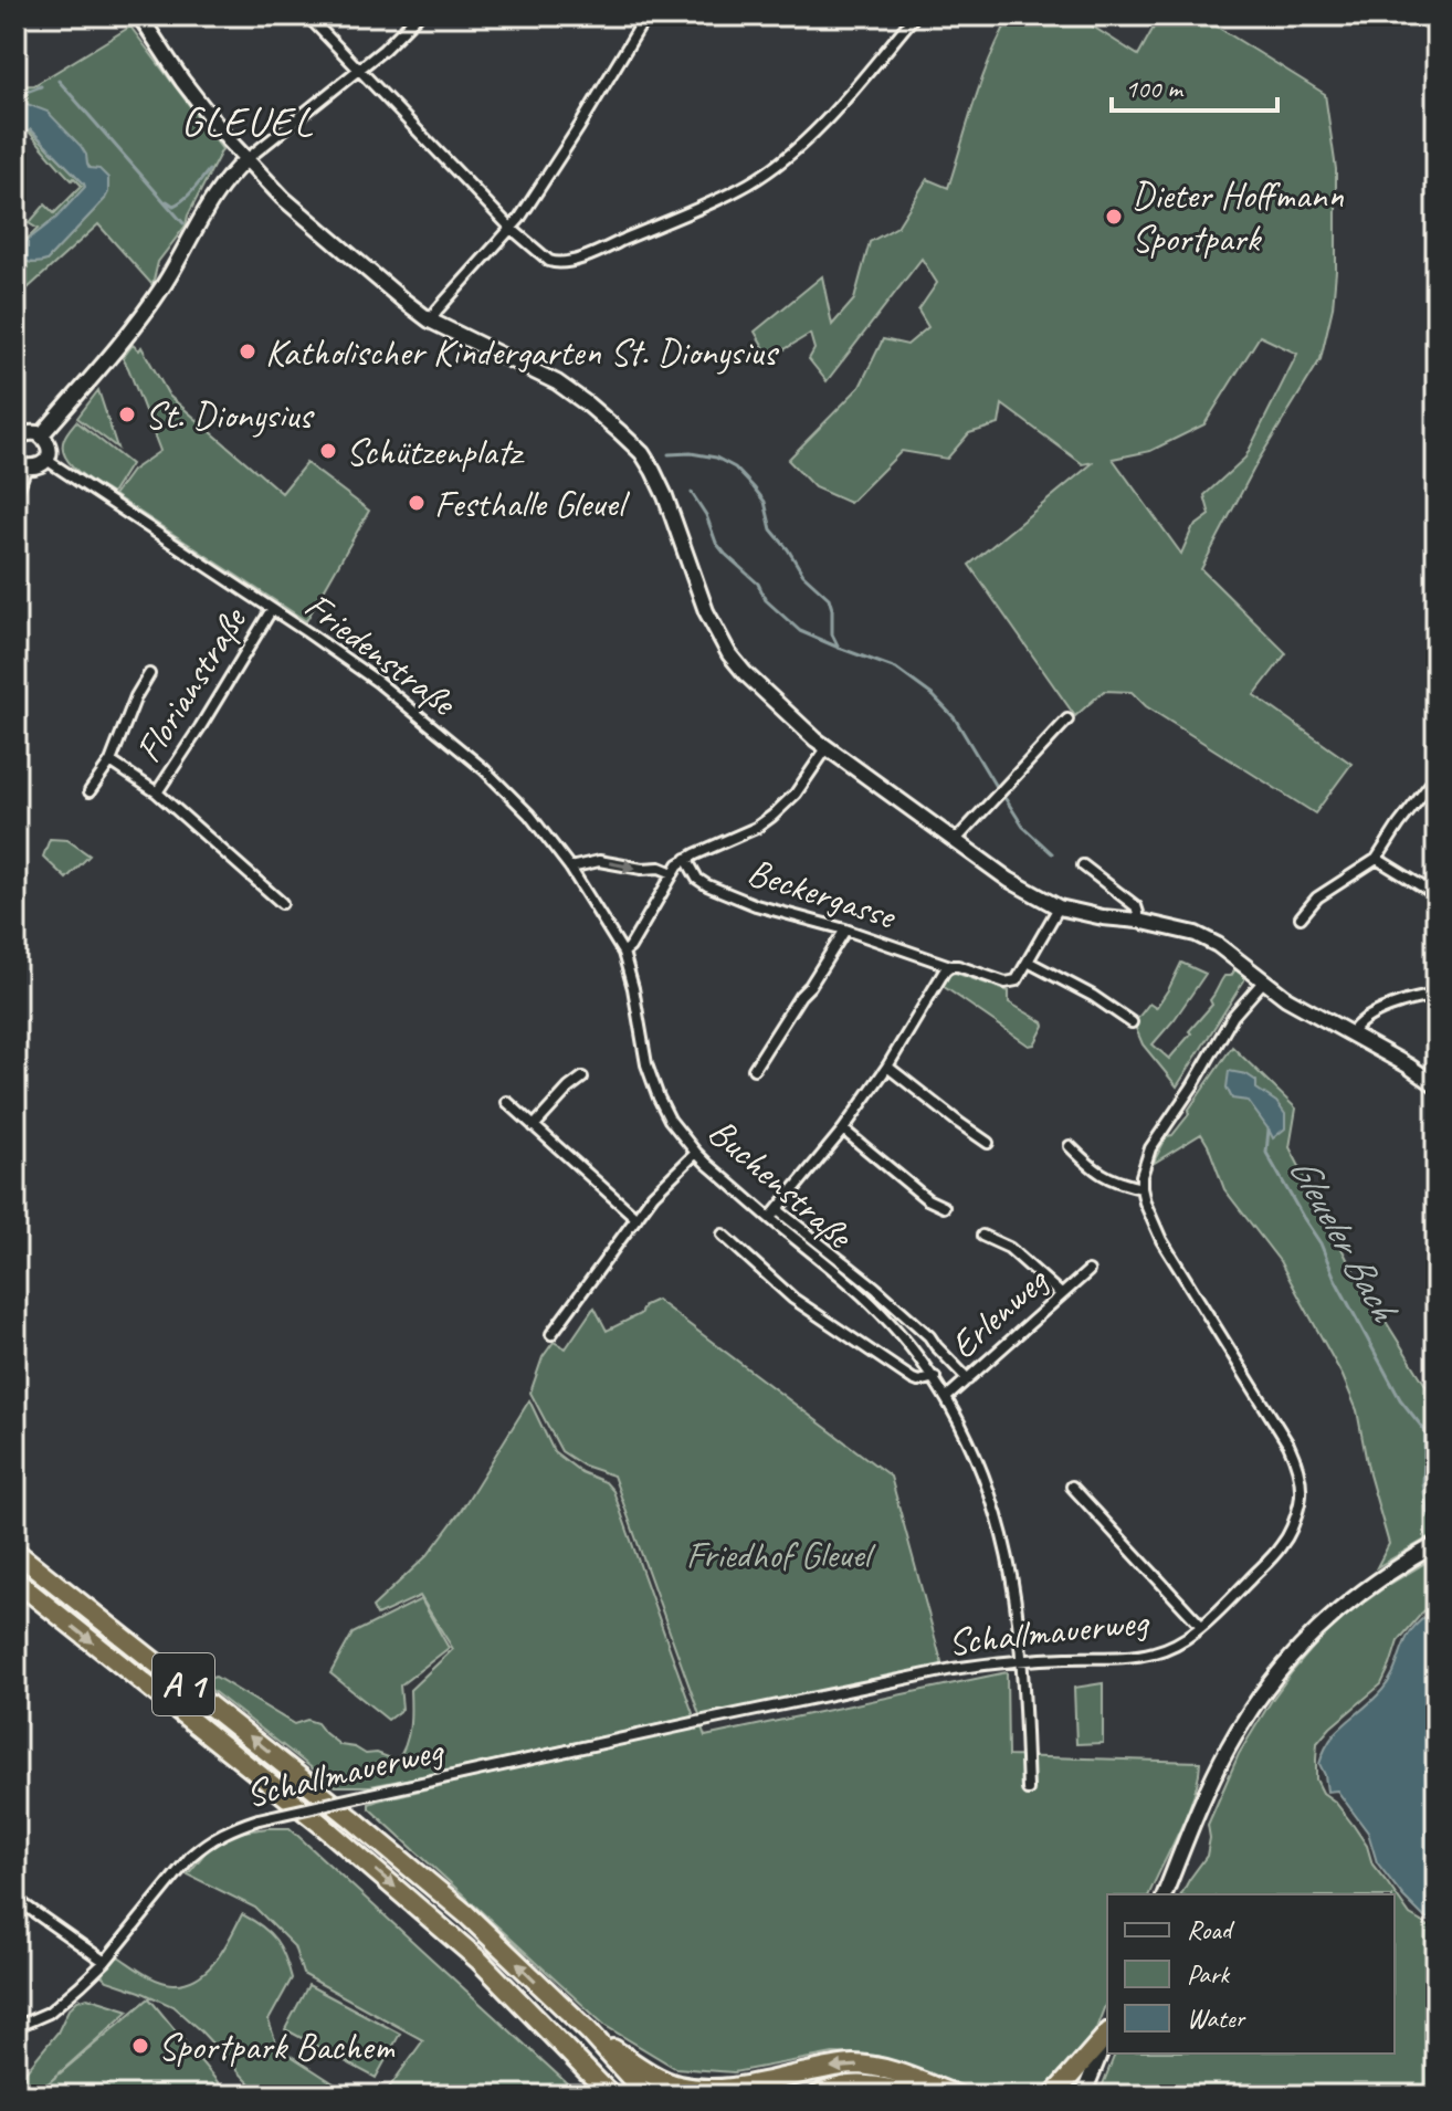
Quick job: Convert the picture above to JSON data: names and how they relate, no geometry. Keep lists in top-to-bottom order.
{
  "streets": {
    "highway": ["A 1"],
    "street": [
      "Friedenstraße",
      "Florianstraße",
      "Beckergasse",
      "Buchenstraße",
      "Erlenweg",
      "Schallmauerweg"
    ]
  },
  "crossings": [
    ["Friedenstraße", "Florianstraße"],
    ["Friedenstraße", "Buchenstraße"],
    ["Buchenstraße", "Erlenweg"],
    ["Buchenstraße", "Schallmauerweg"]
  ],
  "districts": ["GLEUEL"],
  "water": ["Gleueler Bach"],
  "parks": ["Friedhof Gleuel"],
  "places": [
    "Dieter Hoffmann Sportpark",
    "Katholischer Kindergarten St. Dionysius",
    "St. Dionysius",
    "Schützenplatz",
    "Festhalle Gleuel",
    "Sportpark Bachem"
  ],
  "legend": ["Road", "Park", "Water"],
  "scale_bar": "100 m"
}
